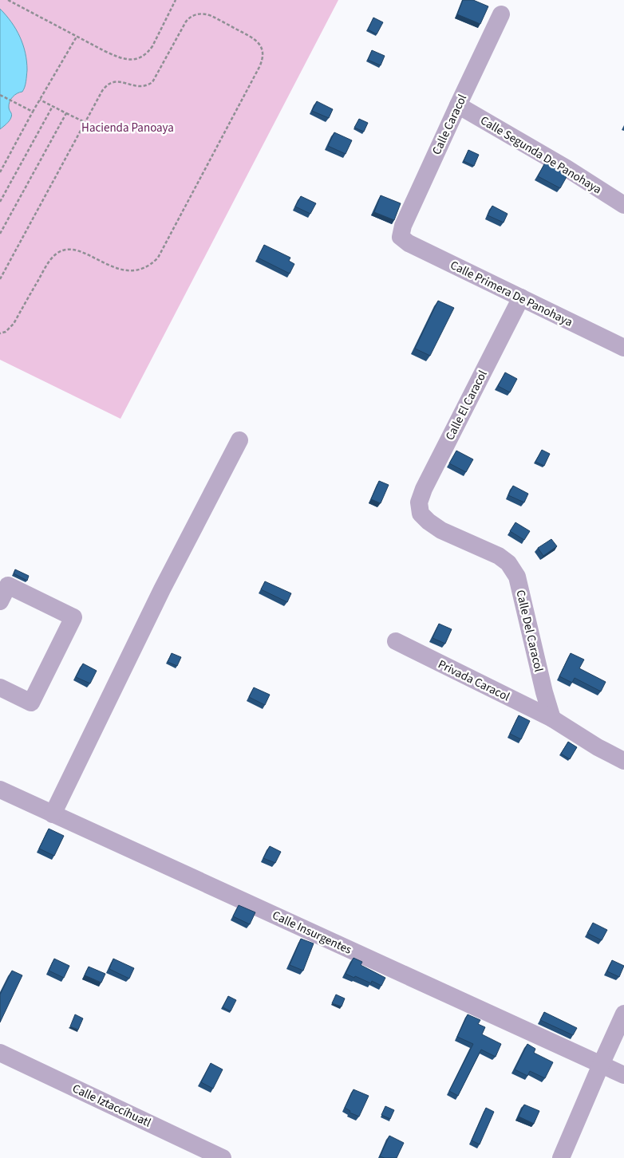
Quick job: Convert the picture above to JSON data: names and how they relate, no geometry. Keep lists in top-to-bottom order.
{
  "streets": {
    "street": [
      "Calle Caracol",
      "Calle Segunda De Panohaya",
      "Calle Primera De Panohaya",
      "Calle El Caracol",
      "Calle Del Caracol",
      "Privada Caracol",
      "Calle Insurgentes",
      "Calle Iztaccíhuatl"
    ]
  },
  "crossings": [
    ["Calle Caracol", "Calle Segunda De Panohaya"],
    ["Calle Caracol", "Calle Primera De Panohaya"],
    ["Calle Primera De Panohaya", "Calle El Caracol"],
    ["Calle El Caracol", "Calle Del Caracol"],
    ["Calle Del Caracol", "Privada Caracol"]
  ],
  "parks": ["Hacienda Panoaya"]
}
